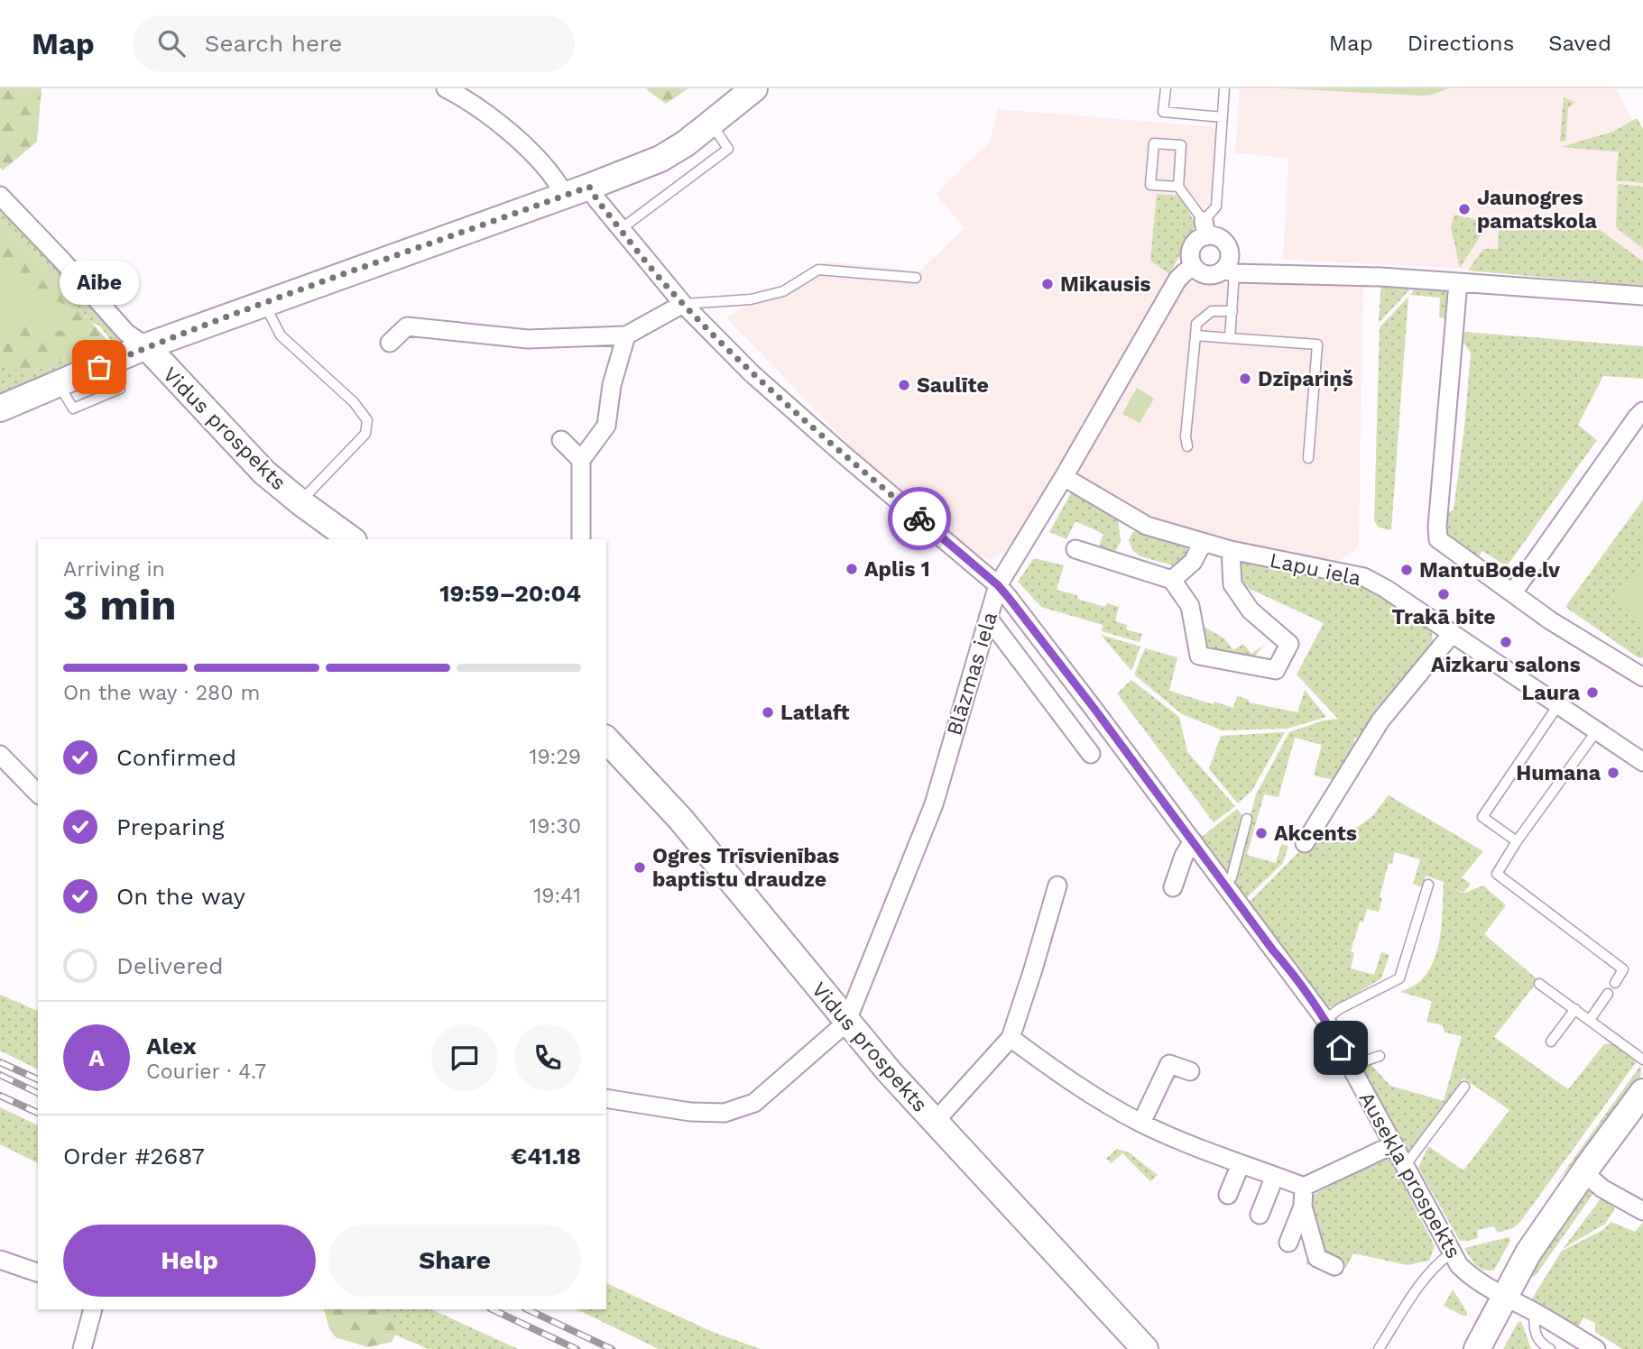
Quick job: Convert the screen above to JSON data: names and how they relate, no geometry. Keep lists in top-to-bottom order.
{
  "streets": {
    "main road": ["Vidus prospekts"],
    "street": ["Lapu iela", "Blāzmas iela", "Ausekļa prospekts"]
  },
  "crossings": [
    ["Vidus prospekts", "Blāzmas iela"],
    ["Lapu iela", "Blāzmas iela"],
    ["Blāzmas iela", "Ausekļa prospekts"]
  ],
  "places": [
    "Jaunogres pamatskola",
    "Mikausis",
    "Aibe",
    "Dzīpariņš",
    "Saulīte",
    "Aplis 1",
    "MantuBode.lv",
    "Trakā bite",
    "Aizkaru salons",
    "Laura",
    "Latlaft",
    "Humana",
    "Akcents",
    "Ogres Trīsvienības baptistu draudze"
  ],
  "page": {
    "header": "Map",
    "search": "Search here",
    "nav": ["Map", "Directions", "Saved"],
    "bubble": "Aibe",
    "heading": ["3 min", "Arriving in", "19:59–20:04"],
    "panel": [
      "Alex",
      "Courier · 4.7",
      "Order #2687",
      "€41.18"
    ],
    "bar": "On the way · 280 m",
    "list": [
      ["Confirmed", "19:29"],
      ["Preparing", "19:30"],
      ["On the way", "19:41"],
      "Delivered"
    ],
    "round": "A",
    "buttons": ["Help", "Share"]
  }
}
